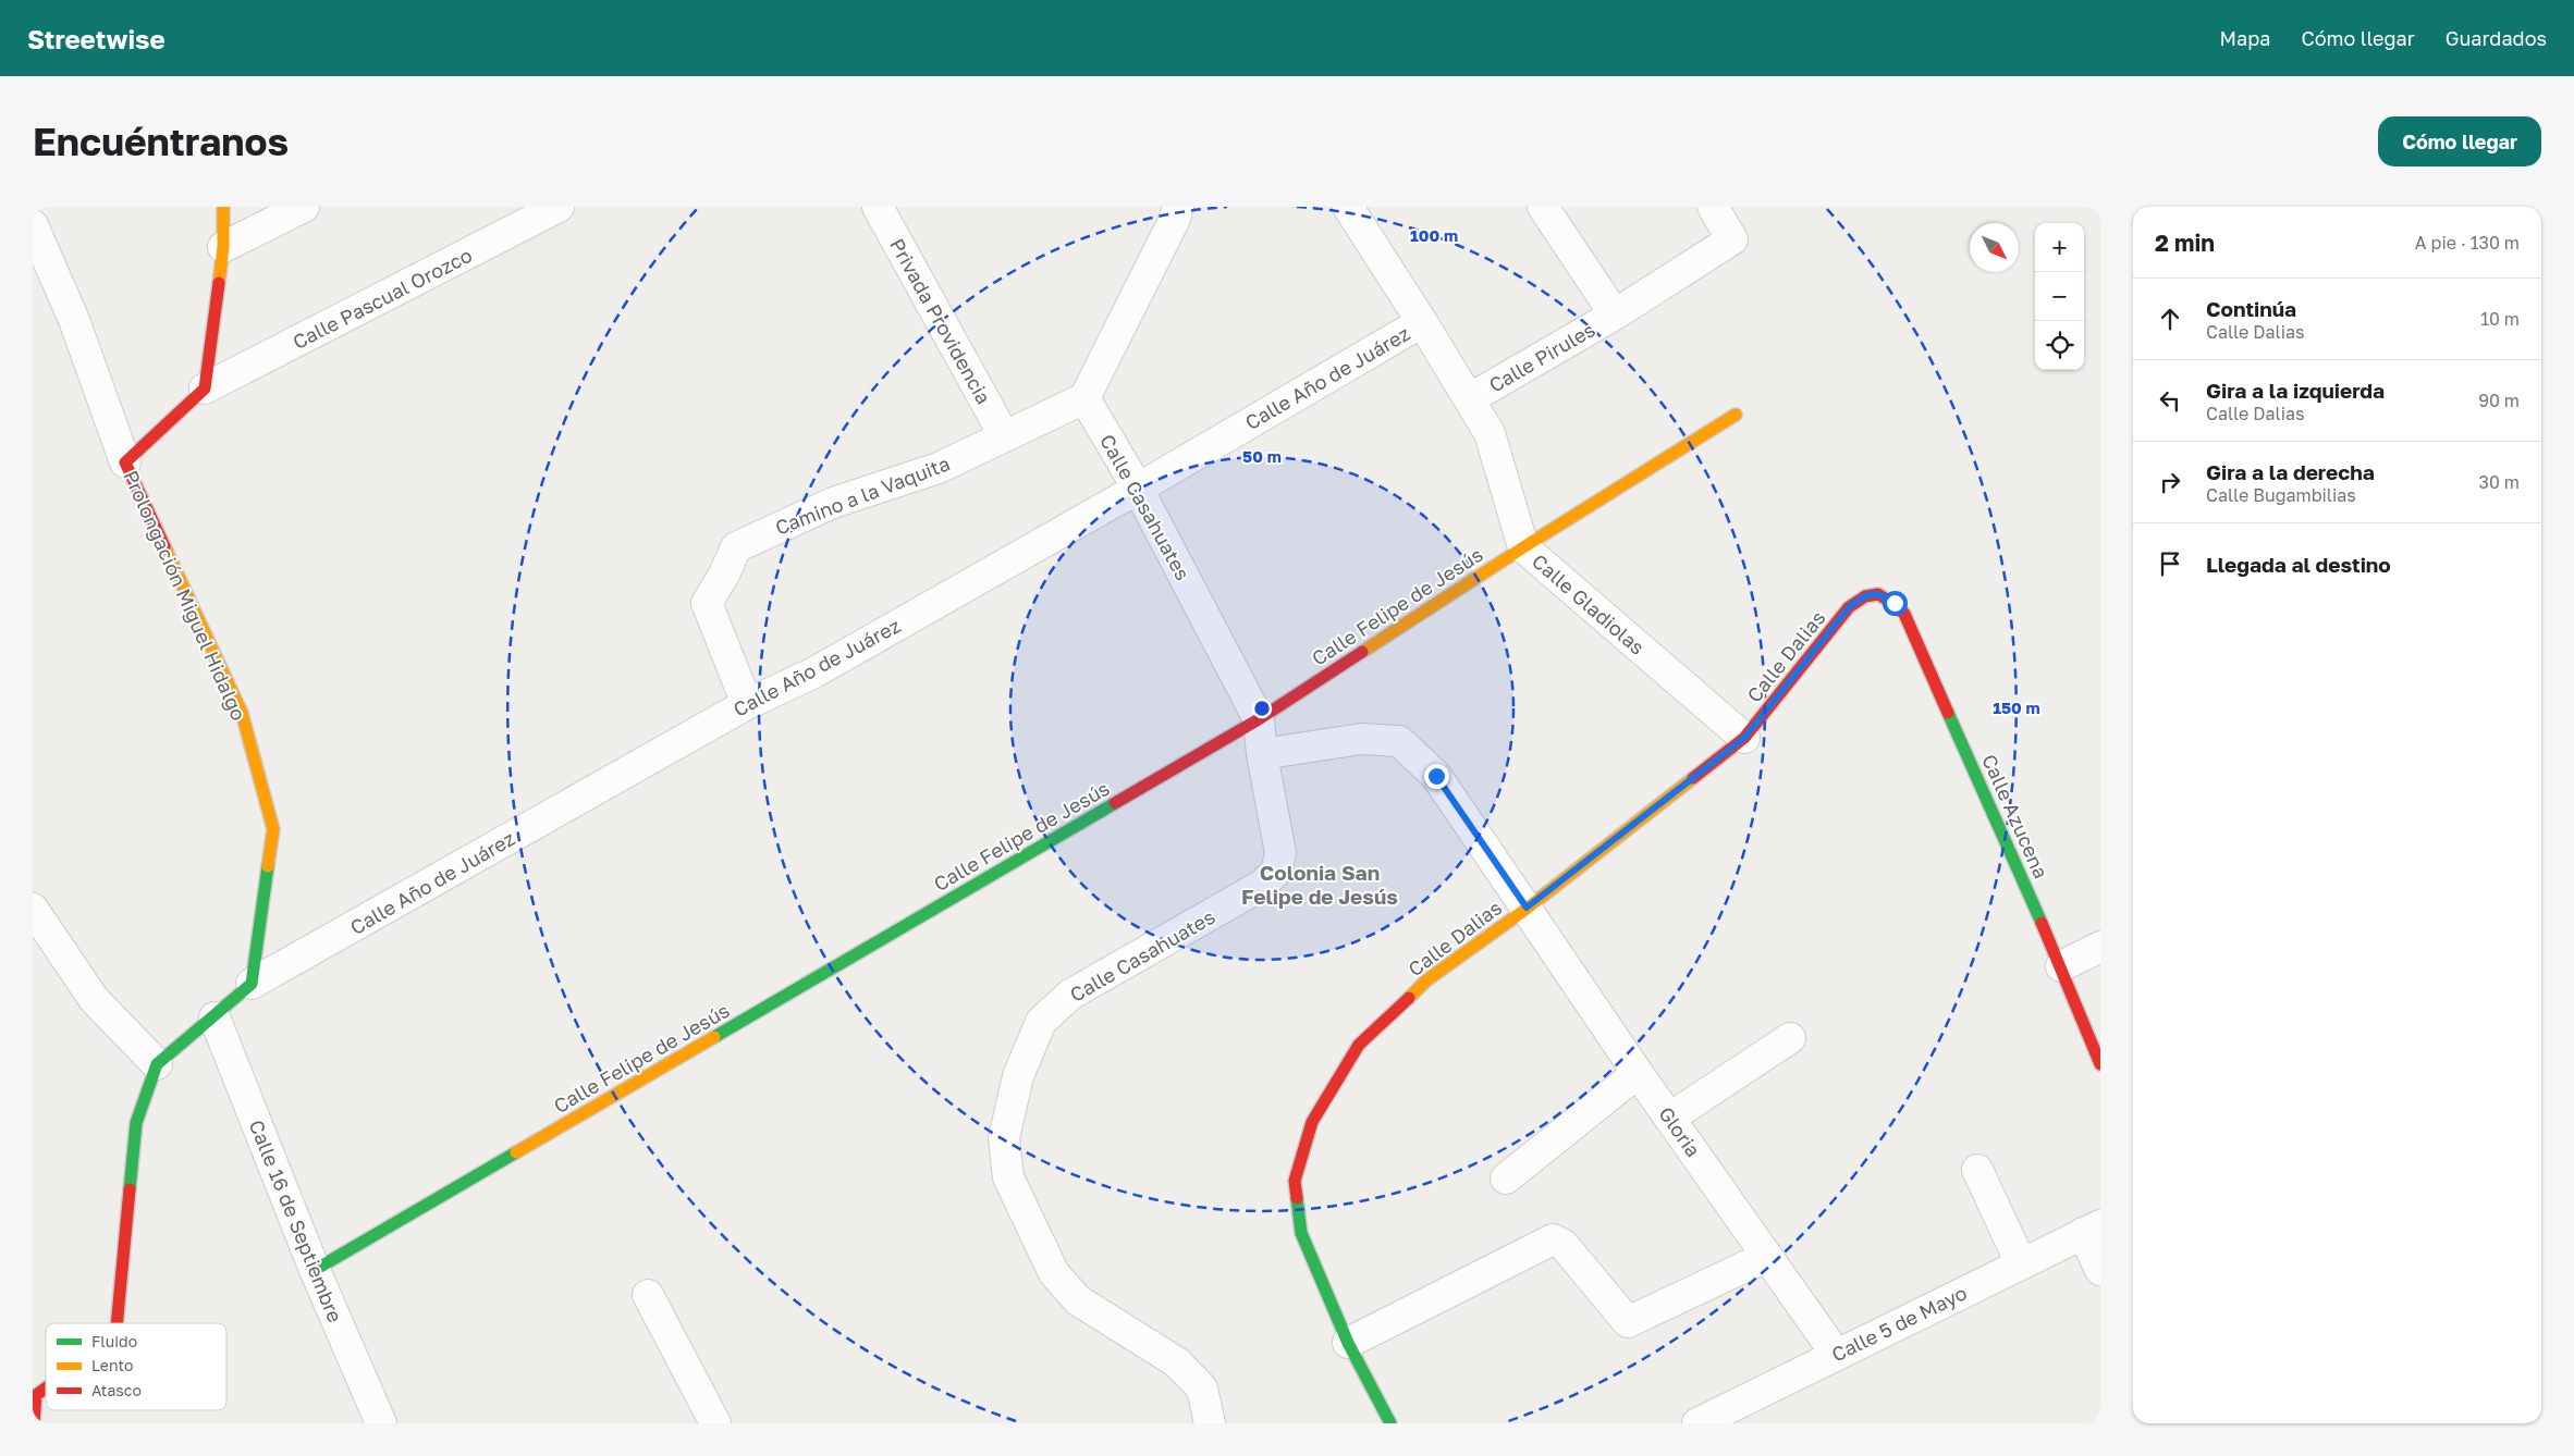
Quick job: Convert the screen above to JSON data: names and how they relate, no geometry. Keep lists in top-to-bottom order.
{
  "streets": {
    "street": [
      "Calle Pascual Orozco",
      "Privada Providencia",
      "Calle Pirules",
      "Calle Año de Juárez",
      "Camino a la Vaquita",
      "Calle Casahuates",
      "Prolongación Miguel Hidalgo",
      "Calle Gladiolas",
      "Calle Felipe de Jesús",
      "Calle Dalias",
      "Calle Azucena",
      "Gloria",
      "Calle 16 de Septiembre",
      "Calle 5 de Mayo"
    ]
  },
  "crossings": [
    ["Calle Pascual Orozco", "Prolongación Miguel Hidalgo"],
    ["Privada Providencia", "Camino a la Vaquita"],
    ["Calle Pirules", "Calle Gladiolas"],
    ["Calle Año de Juárez", "Camino a la Vaquita"],
    ["Calle Año de Juárez", "Calle Casahuates"],
    ["Calle Año de Juárez", "Prolongación Miguel Hidalgo"],
    ["Calle Año de Juárez", "Calle Gladiolas"],
    ["Calle Año de Juárez", "Calle 16 de Septiembre"],
    ["Camino a la Vaquita", "Calle Casahuates"],
    ["Calle Casahuates", "Calle Felipe de Jesús"],
    ["Calle Casahuates", "Gloria"],
    ["Calle Gladiolas", "Calle Felipe de Jesús"],
    ["Calle Gladiolas", "Calle Dalias"],
    ["Calle Felipe de Jesús", "Calle 16 de Septiembre"],
    ["Calle Dalias", "Calle Azucena"],
    ["Calle Dalias", "Gloria"],
    ["Gloria", "Calle 5 de Mayo"]
  ],
  "districts": ["Colonia San Felipe de Jesús"],
  "legend": ["Fluido", "Lento", "Atasco"],
  "north": "bottom right",
  "page": {
    "header": "Streetwise",
    "nav": ["Mapa", "Cómo llegar", "Guardados"],
    "buttons": "Cómo llegar",
    "title": "Encuéntranos",
    "heading": ["2 min", "A pie · 130 m"],
    "map_buttons": ["+", "−"],
    "list": [
      ["Continúa", "Calle Dalias", "10 m"],
      ["Gira a la izquierda", "Calle Dalias", "90 m"],
      ["Gira a la derecha", "Calle Bugambilias", "30 m"],
      "Llegada al destino"
    ]
  },
  "rings": ["100 m", "50 m", "150 m"]
}
